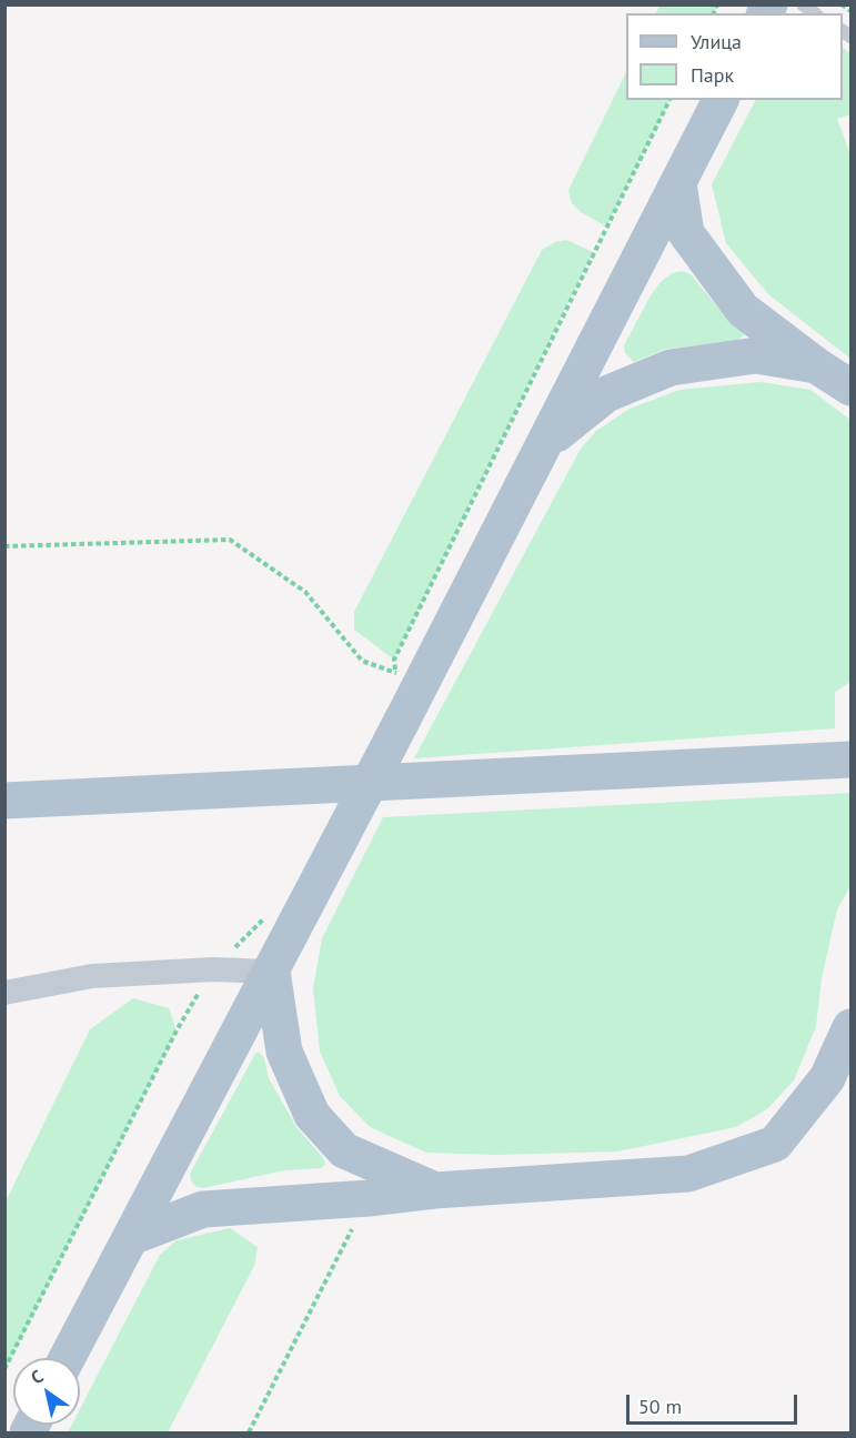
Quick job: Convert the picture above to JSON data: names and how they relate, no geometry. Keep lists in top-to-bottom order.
{
  "legend": ["Улица", "Парк"],
  "scale_bar": "50 m",
  "north": "top left"
}
